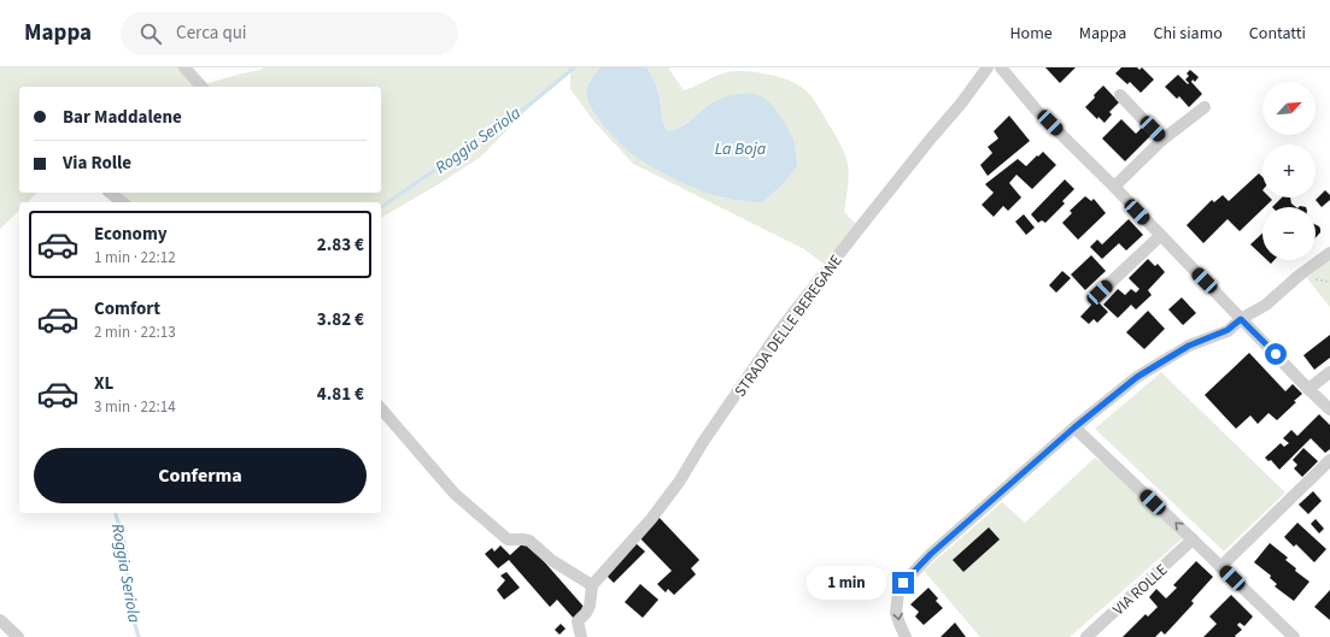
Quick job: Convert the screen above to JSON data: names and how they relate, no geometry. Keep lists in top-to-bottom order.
{
  "streets": {
    "street": ["STRADA DELLE BEREGANE", "VIA ROLLE"]
  },
  "water": ["Roggia Seriola", "La Boja"],
  "north": "top right",
  "page": {
    "header": "Mappa",
    "search": "Cerca qui",
    "nav": [
      "Home",
      "Mappa",
      "Chi siamo",
      "Contatti"
    ],
    "map_buttons": ["+", "−"],
    "banner": ["Bar Maddalene", "Via Rolle"],
    "list": [
      {
        "name": "Economy",
        "note": "1 min · 22:12",
        "value": "2.83 €"
      },
      {
        "name": "Comfort",
        "note": "2 min · 22:13",
        "value": "3.82 €"
      },
      {
        "name": "XL",
        "note": "3 min · 22:14",
        "value": "4.81 €"
      }
    ],
    "buttons": "Conferma",
    "bubble": "1 min"
  }
}
